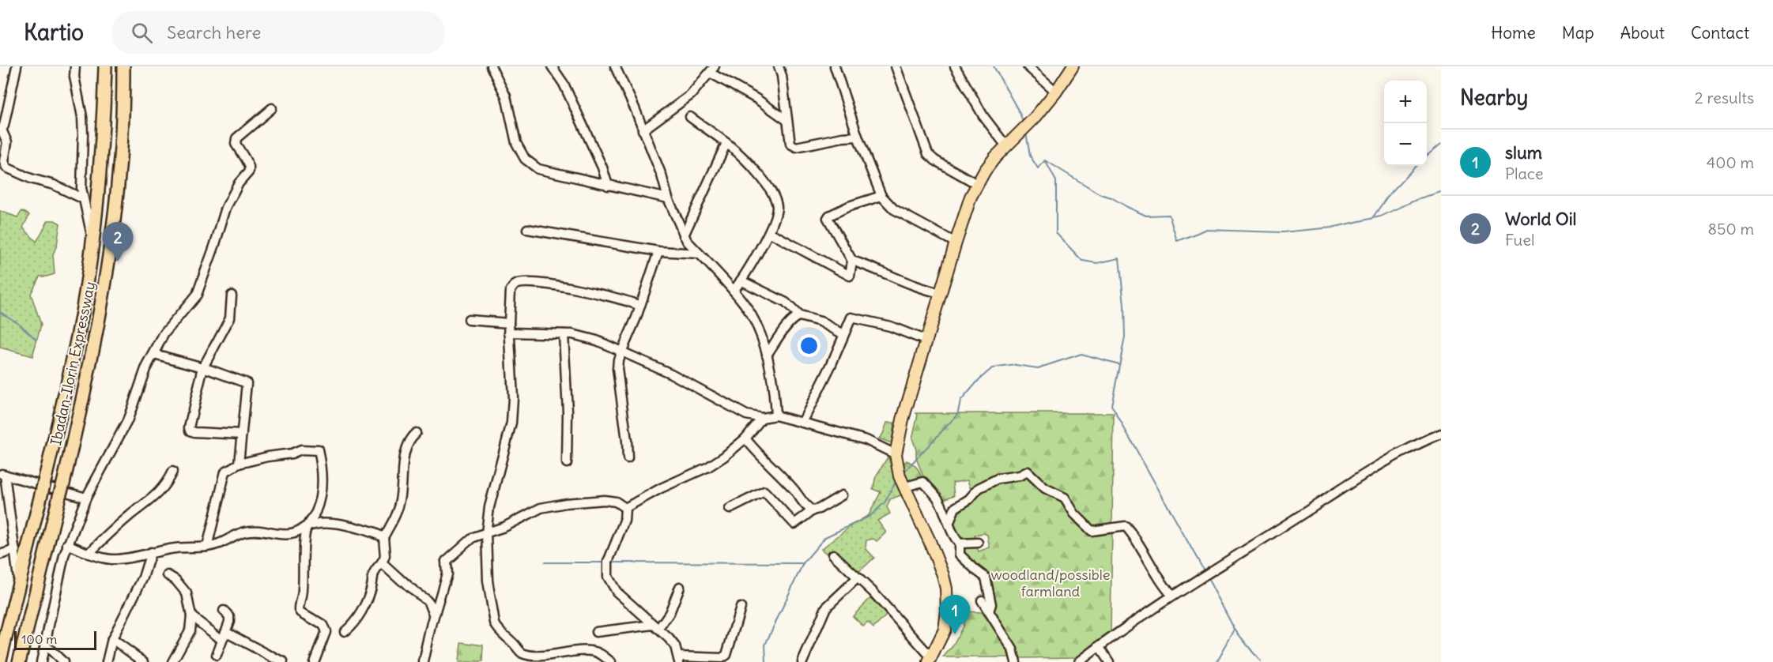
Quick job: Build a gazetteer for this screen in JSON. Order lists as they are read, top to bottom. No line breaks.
{"streets":{"highway":["Ibadan-Ilorin Expressway"]},"parks":["woodland/possible farmland"],"scale_bar":"100 m","page":{"header":"Kartio","search":"Search here","nav":["Home","Map","About","Contact"],"heading":["Nearby","2 results"],"map_buttons":["+","−"],"list":[{"mark":"1","name":"slum","note":"Place","value":"400 m"},{"mark":"2","name":"World Oil","note":"Fuel","value":"850 m"}],"pins":["2","1"],"scale":"100 m"}}
